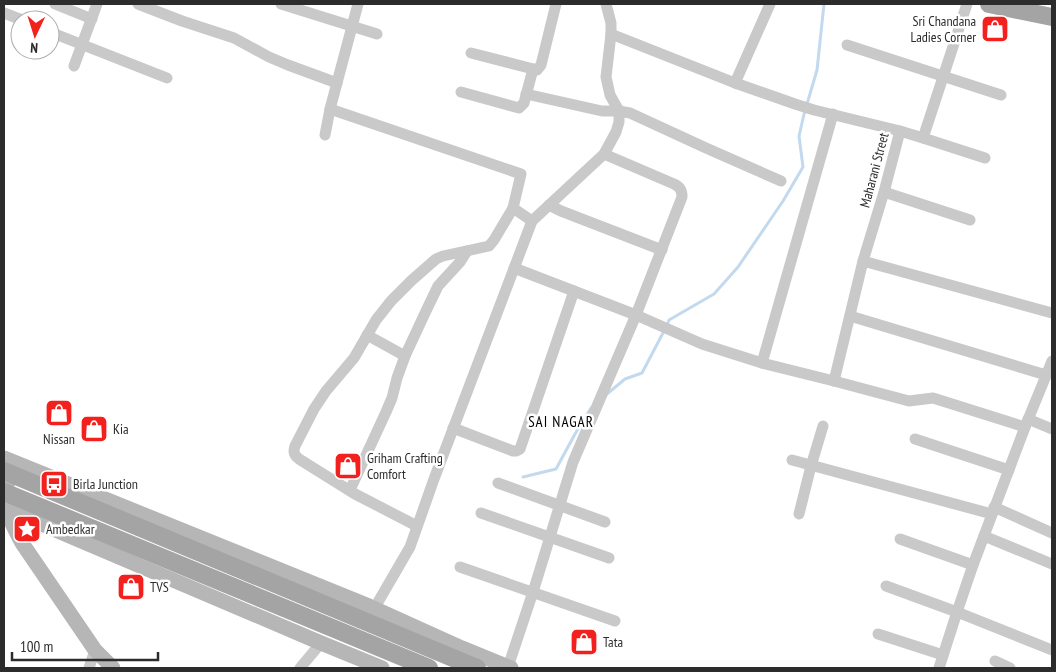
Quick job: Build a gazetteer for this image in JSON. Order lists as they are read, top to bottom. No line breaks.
{"streets":{"street":["Maharani Street"]},"districts":["SAI NAGAR"],"places":{"shop":["Sri Chandana Ladies Corner","Nissan","Kia","Griham Crafting Comfort","TVS","Tata"],"bus stop":["Birla Junction"],"place":["Ambedkar"]},"scale_bar":"100 m","north":"bottom"}
